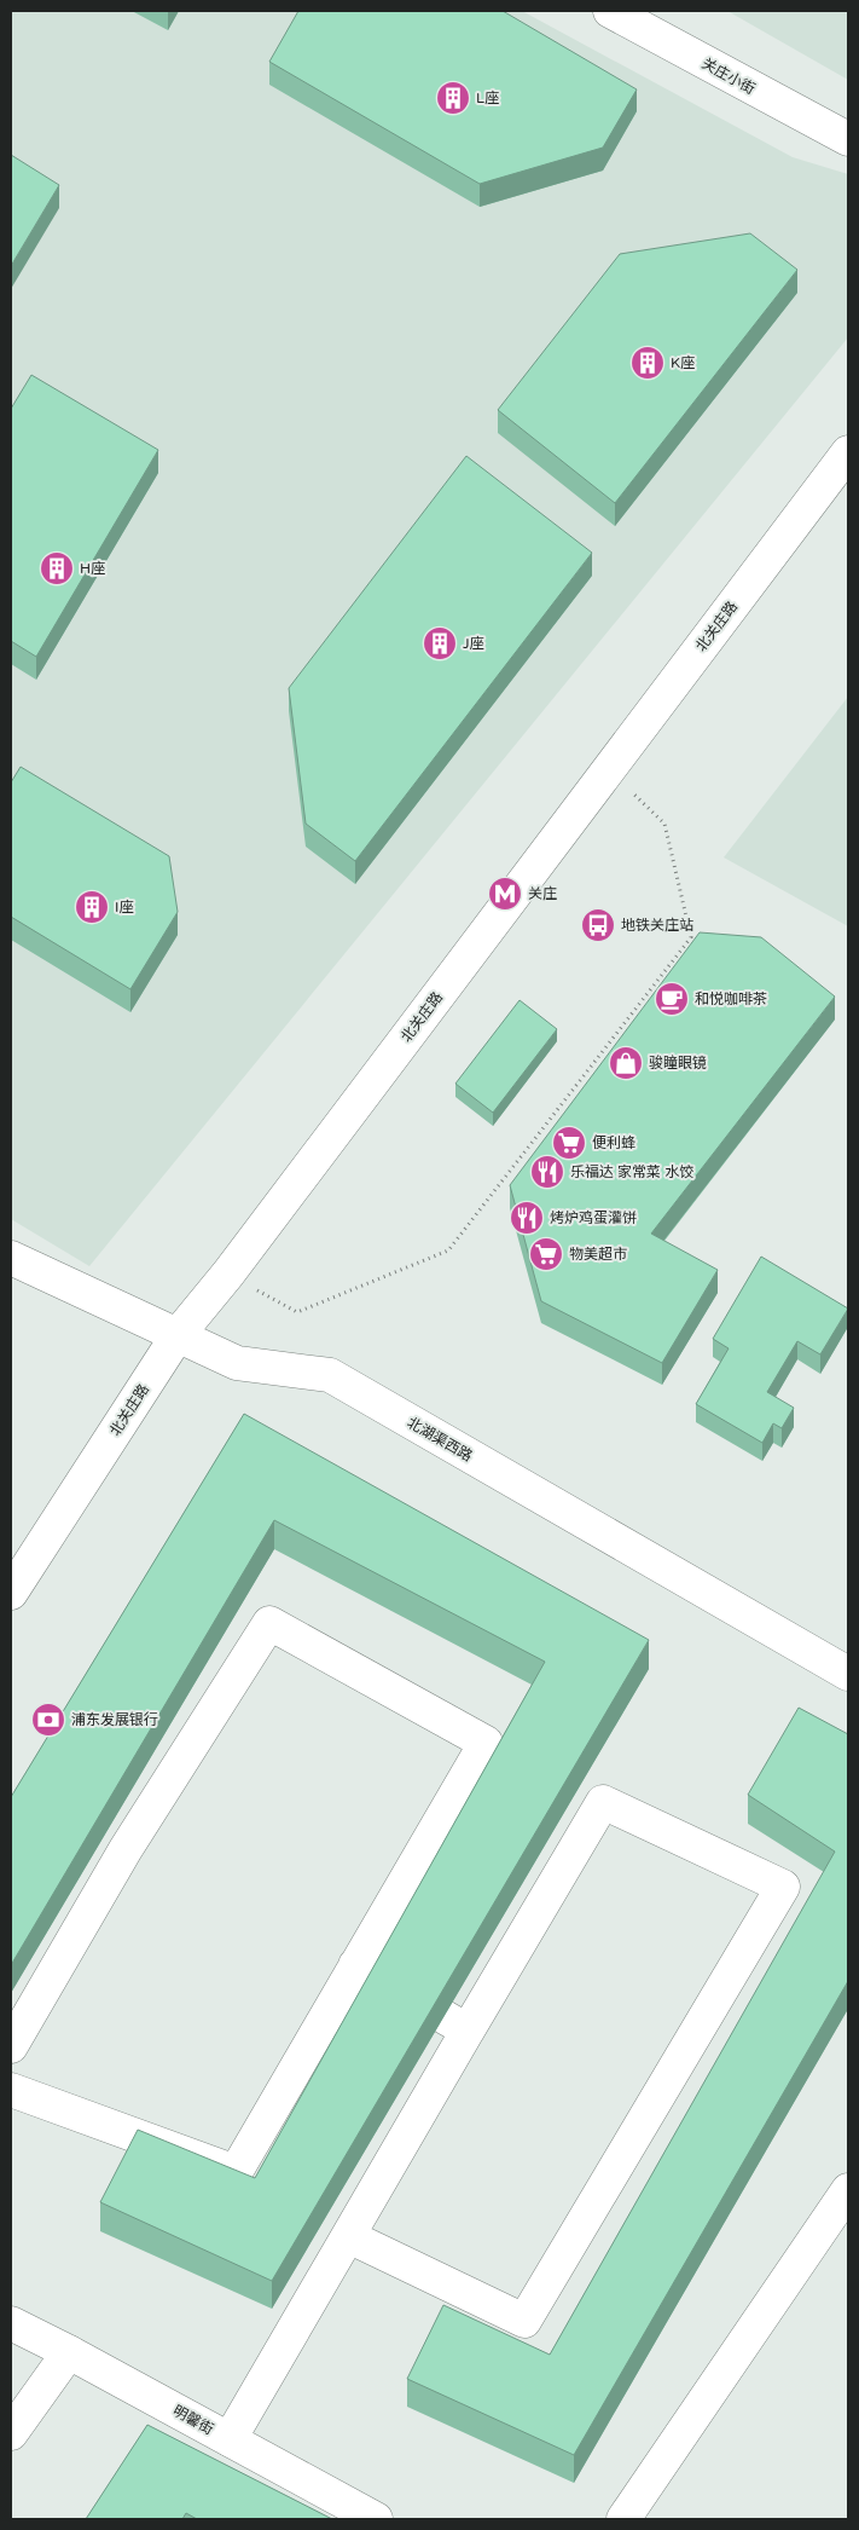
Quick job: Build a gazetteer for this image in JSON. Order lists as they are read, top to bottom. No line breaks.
{"streets":{"street":["关庄小街","北关庄路","北湖渠西路","明馨街"]},"crossings":[["北关庄路","北湖渠西路"]],"places":{"building":["L座","K座","H座","J座","I座"],"metro station":["关庄"],"bus stop":["地铁关庄站"],"cafe":["和悦咖啡茶"],"shop":["骏瞳眼镜"],"supermarket":["便利蜂","物美超市"],"restaurant":["乐福达 家常菜 水饺","烤炉鸡蛋灌饼"],"bank":["浦东发展银行"]}}
